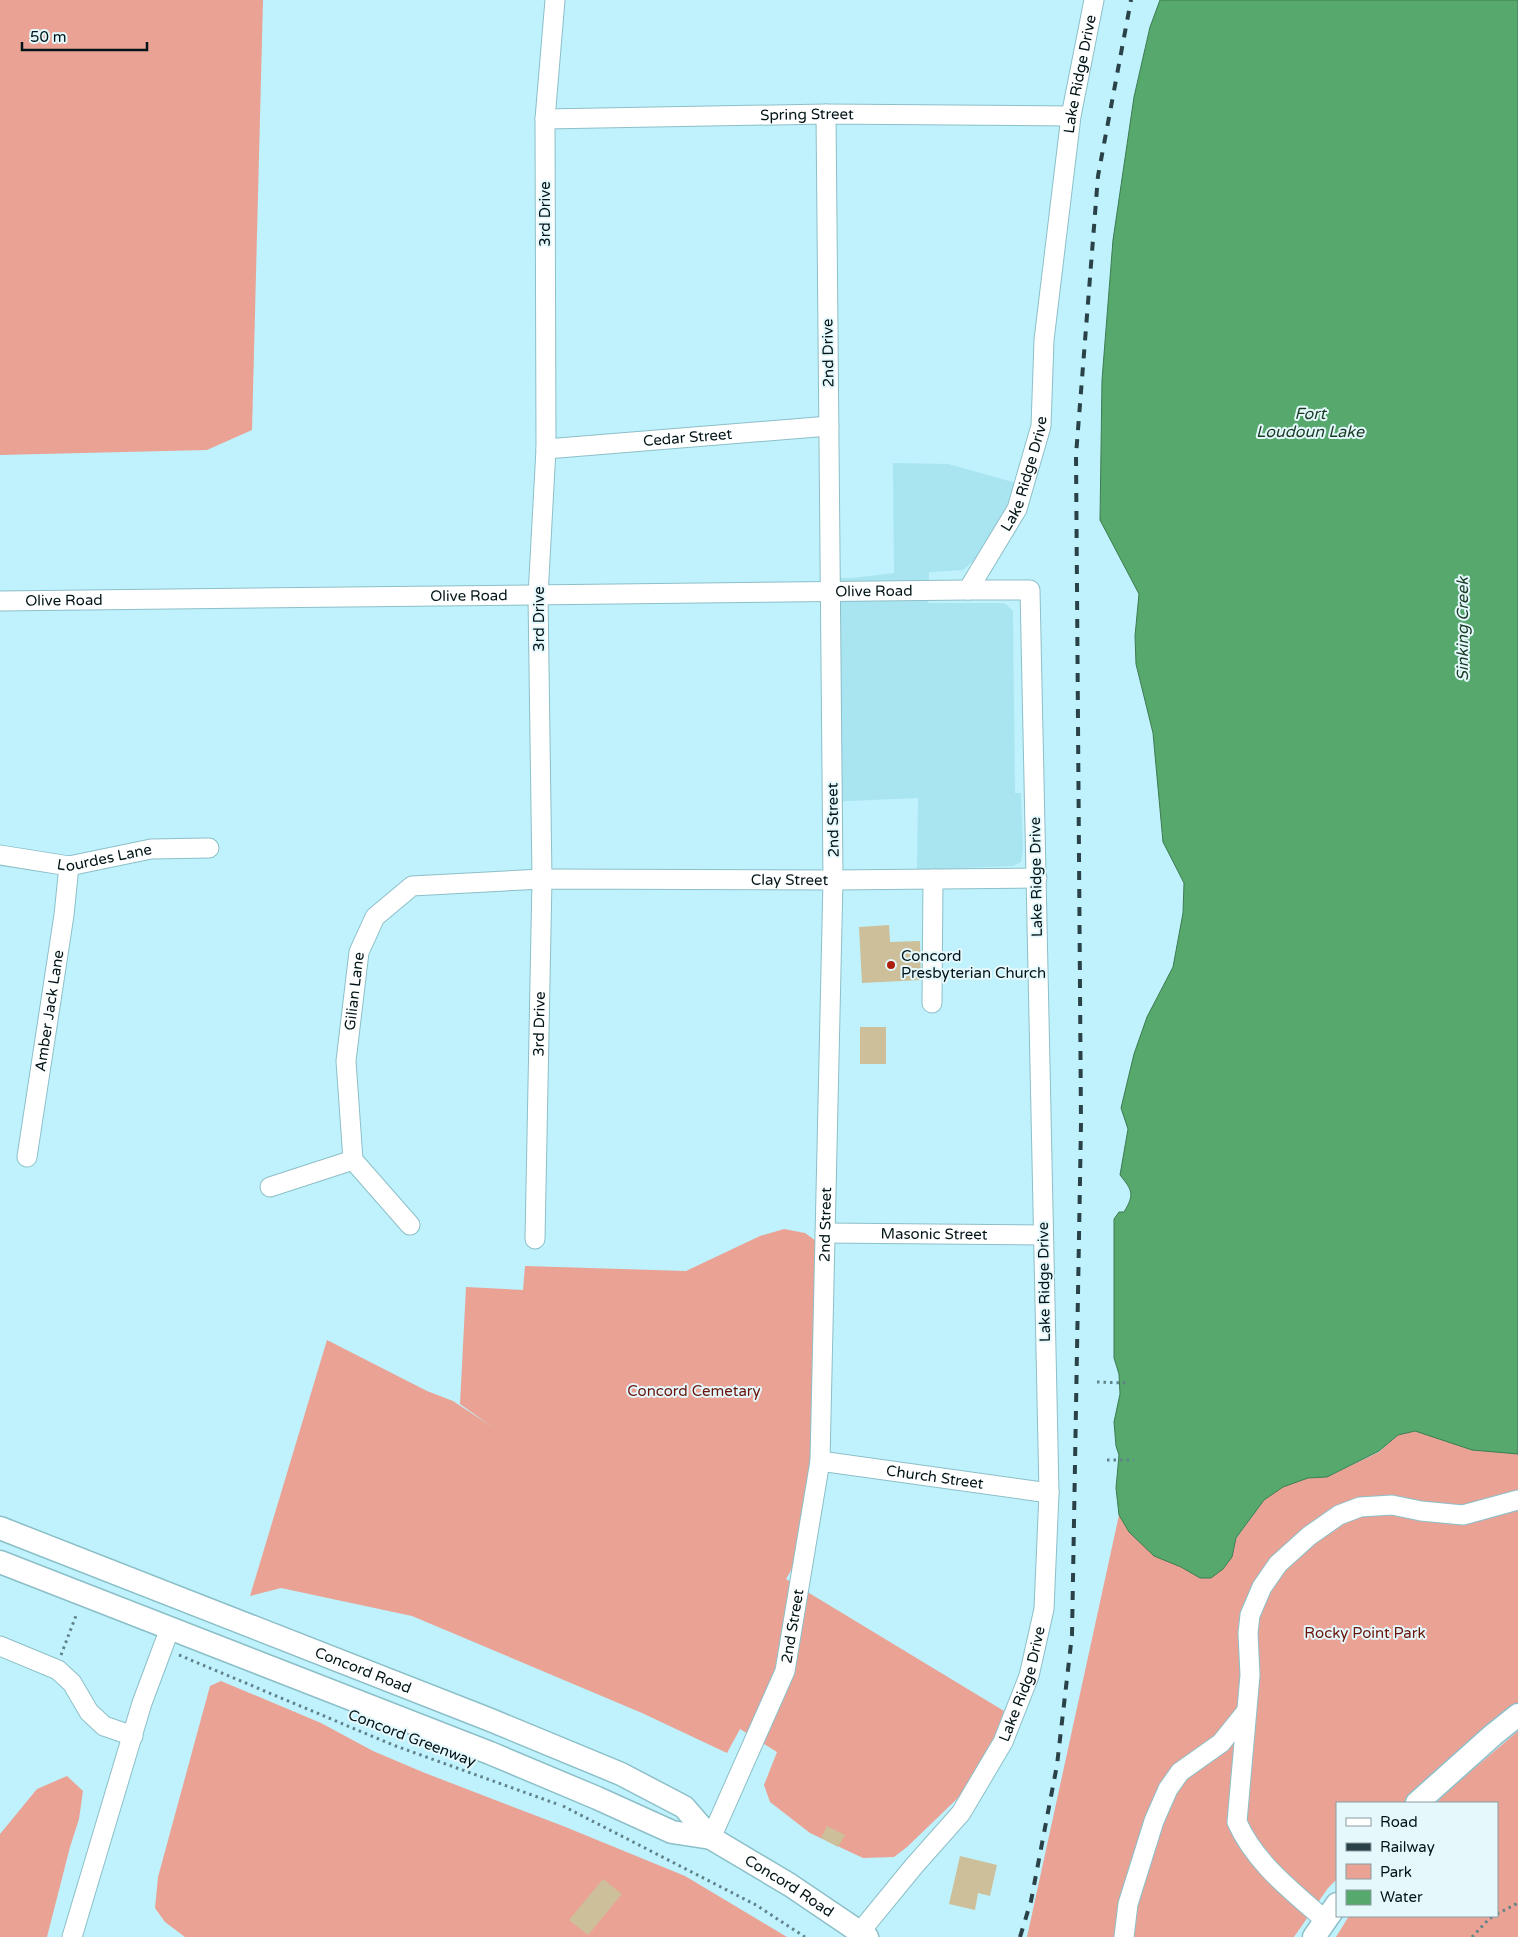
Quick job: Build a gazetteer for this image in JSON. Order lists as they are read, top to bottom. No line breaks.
{"streets":{"main road":["Concord Road"],"street":["Lake Ridge Drive","Spring Street","3rd Drive","2nd Drive","Cedar Street","Olive Road","2nd Street","Lourdes Lane","Clay Street","Gilian Lane","Amber Jack Lane","Masonic Street","Church Street"],"path":["Concord Greenway"]},"crossings":[["Lake Ridge Drive","Spring Street"],["Lake Ridge Drive","Olive Road"],["Lake Ridge Drive","Clay Street"],["Lake Ridge Drive","Masonic Street"],["Lake Ridge Drive","Church Street"],["Lake Ridge Drive","Concord Road"],["Spring Street","3rd Drive"],["Spring Street","2nd Drive"],["3rd Drive","Cedar Street"],["3rd Drive","Olive Road"],["3rd Drive","Clay Street"],["3rd Drive","Gilian Lane"],["2nd Drive","Cedar Street"],["2nd Drive","Olive Road"],["2nd Drive","2nd Street"],["Olive Road","2nd Street"],["2nd Street","Clay Street"],["2nd Street","Masonic Street"],["2nd Street","Church Street"],["2nd Street","Concord Road"],["Lourdes Lane","Amber Jack Lane"],["Clay Street","Gilian Lane"],["Concord Road","Concord Greenway"]],"water":["Fort Loudoun Lake","Sinking Creek"],"parks":["Concord Cemetary","Rocky Point Park"],"places":["Concord Presbyterian Church"],"legend":["Road","Railway","Park","Water"],"scale_bar":"50 m"}
